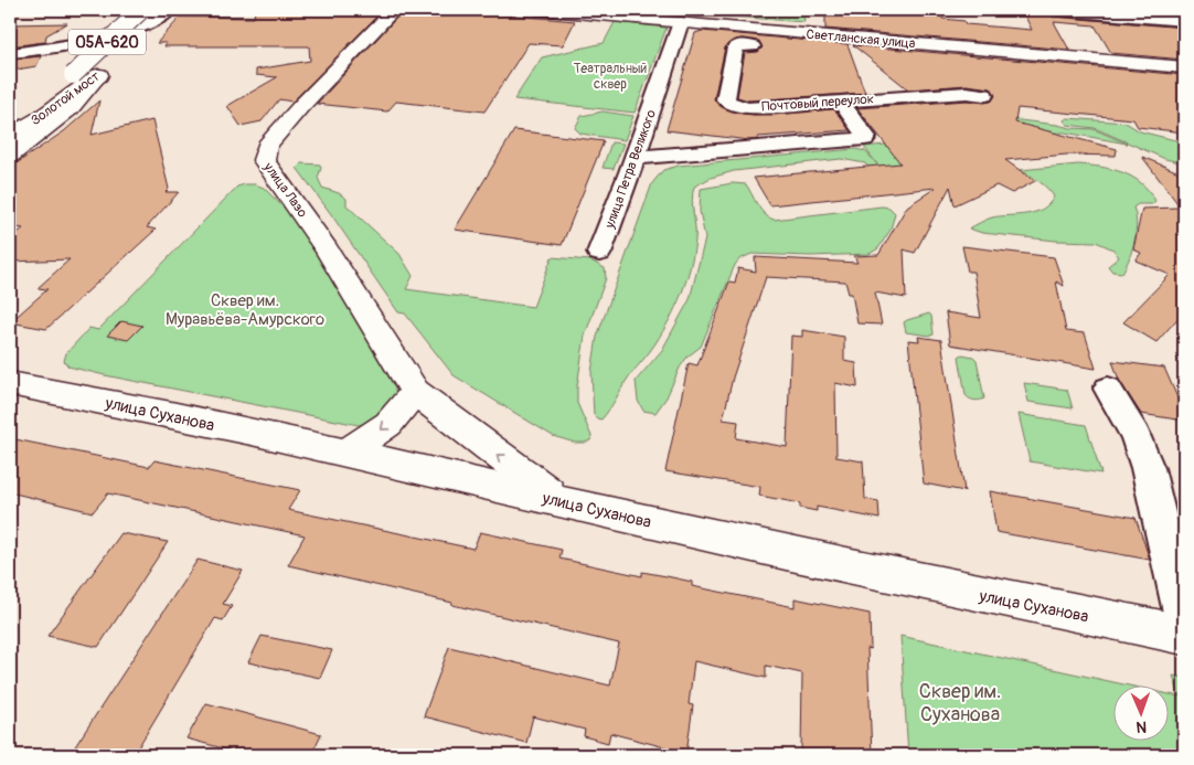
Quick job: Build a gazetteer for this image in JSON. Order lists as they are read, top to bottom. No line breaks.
{"streets":{"main road":["Светланская улица","05А-620","Золотой мост","улица Лазо","улица Суханова"],"street":["Почтовый переулок","улица Петра Великого"]},"crossings":[["Светланская улица","улица Петра Великого"],["улица Лазо","улица Суханова"]],"parks":["Театральный сквер","Сквер им. Муравьёва-Амурского","Сквер им. Суханова"],"north":"bottom"}
